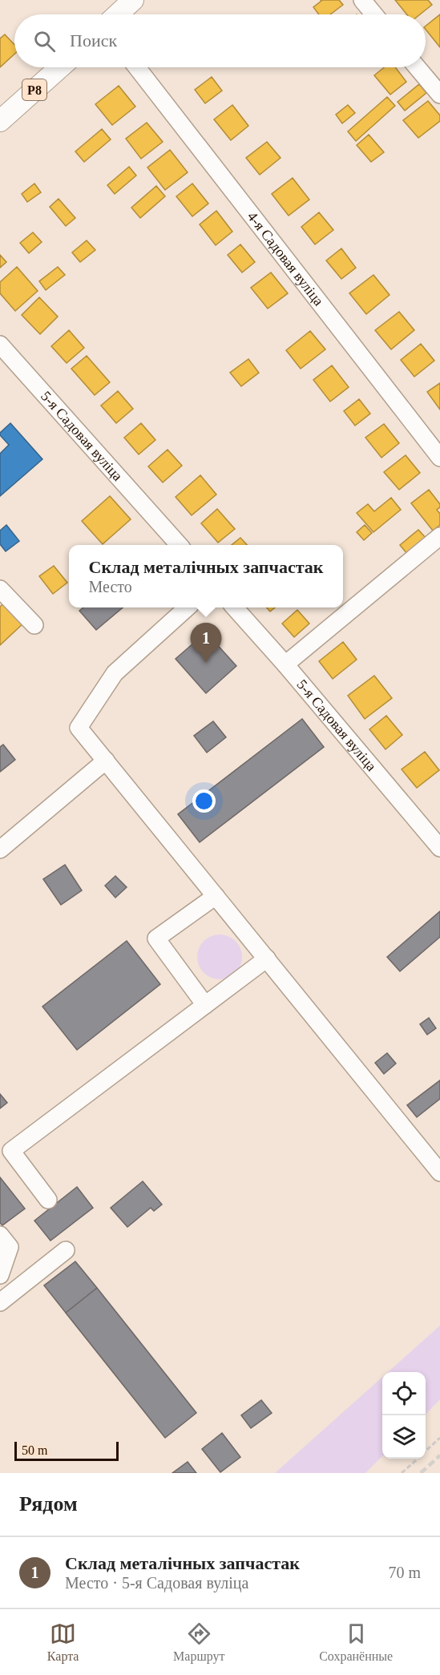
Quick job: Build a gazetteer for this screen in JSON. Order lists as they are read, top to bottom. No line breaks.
{"streets":{"main road":["Р8"],"street":["4-я Садовая вуліца","5-я Садовая вуліца"]},"scale_bar":"50 m","page":{"search":"Поиск","popup":["Склад металічных запчастак","Место"],"pins":"1","scale":"50 m","heading":"Рядом","list":[{"mark":"1","name":"Склад металічных запчастак","note":"Место · 5-я Садовая вуліца","value":"70 m"}],"nav":["Карта","Маршрут","Сохранённые"]}}
